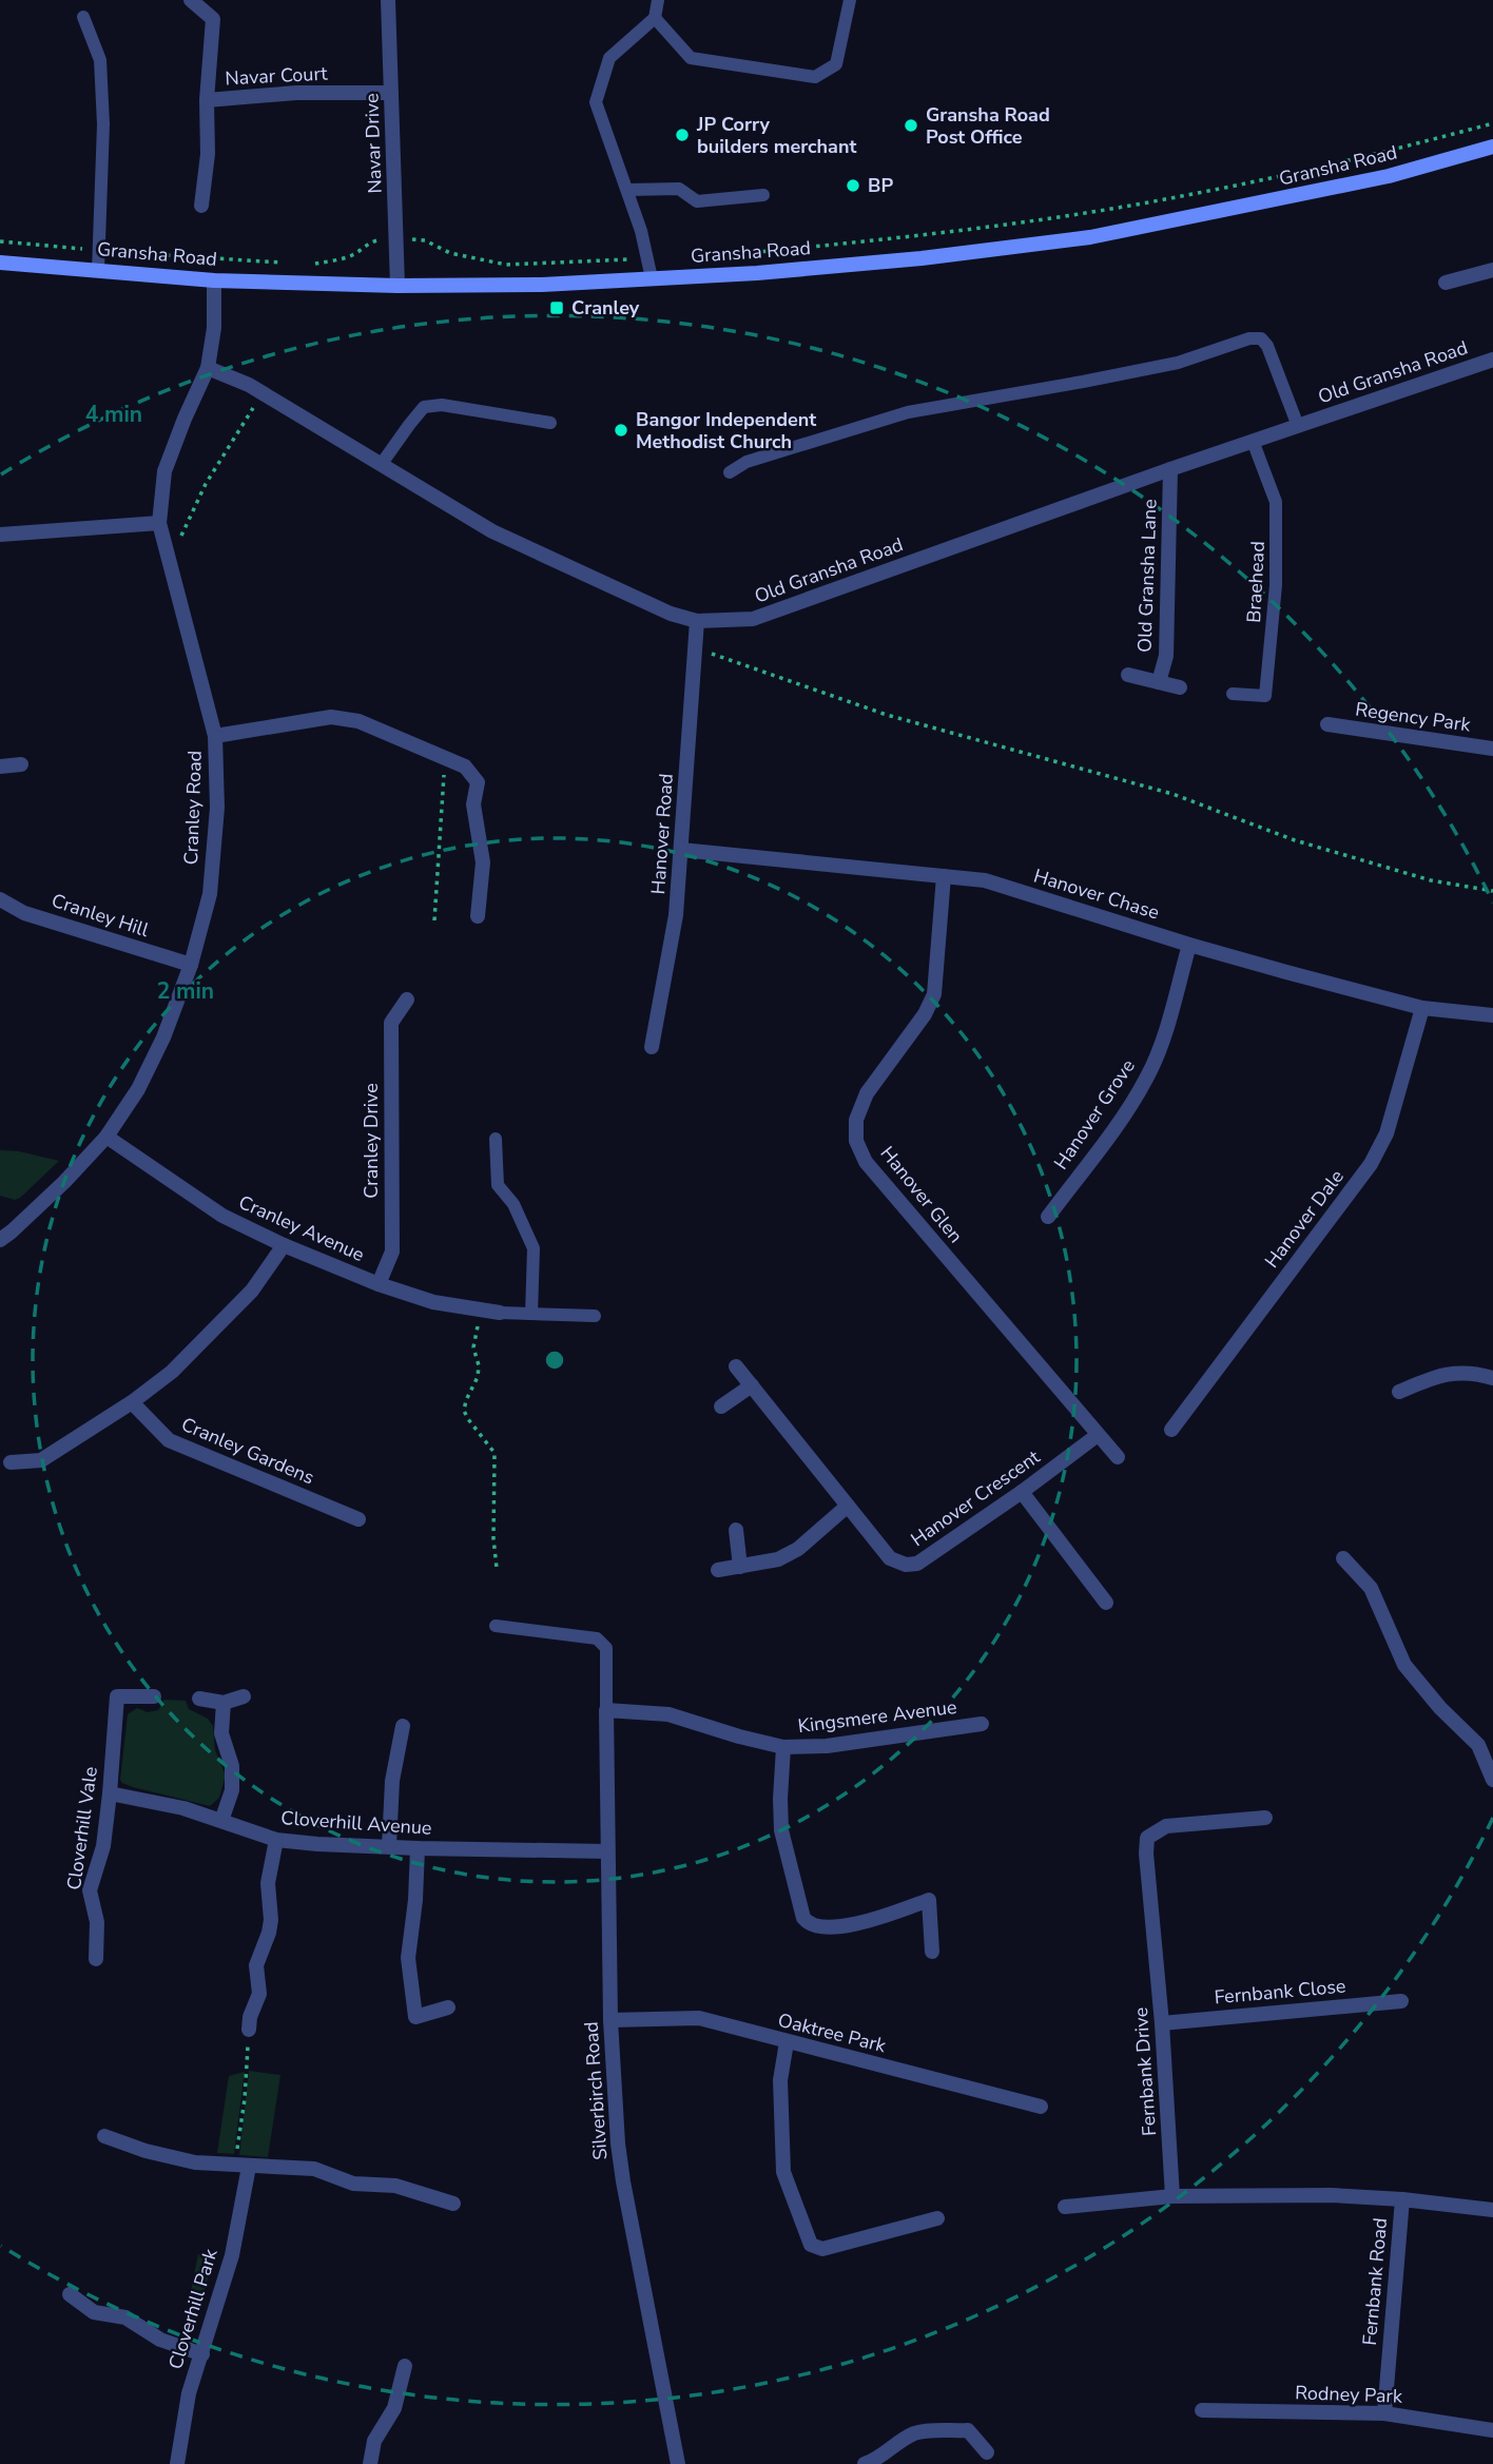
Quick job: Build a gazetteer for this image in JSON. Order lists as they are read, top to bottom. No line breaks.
{"streets":{"street":["Navar Court","Navar Drive","Gransha Road","Old Gransha Road","Old Gransha Lane","Regency Park","Cranley Road","Hanover Road","Hanover Chase","Cranley Hill","Hanover Grove","Cranley Drive","Hanover Glen","Hanover Dale","Cranley Avenue","Cranley Gardens","Hanover Crescent","Kingsmere Avenue","Cloverhill Avenue","Cloverhill Vale","Fernbank Close","Oaktree Park","Fernbank Drive","Silverbirch Road","Fernbank Road","Cloverhill Park","Rodney Park"],"lane":["Braehead"]},"crossings":[["Navar Court","Navar Drive"],["Navar Drive","Gransha Road"],["Gransha Road","Cranley Road"],["Old Gransha Road","Old Gransha Lane"],["Old Gransha Road","Braehead"],["Old Gransha Road","Cranley Road"],["Old Gransha Road","Hanover Road"],["Cranley Road","Cranley Hill"],["Cranley Road","Cranley Avenue"],["Hanover Road","Hanover Chase"],["Hanover Chase","Hanover Grove"],["Hanover Chase","Hanover Glen"],["Hanover Chase","Hanover Dale"],["Cranley Drive","Cranley Avenue"],["Hanover Glen","Hanover Crescent"],["Kingsmere Avenue","Silverbirch Road"],["Cloverhill Avenue","Cloverhill Vale"],["Cloverhill Avenue","Silverbirch Road"],["Fernbank Close","Fernbank Drive"],["Oaktree Park","Silverbirch Road"],["Fernbank Road","Rodney Park"]],"places":{"other":["Gransha Road Post Office","JP Corry builders merchant","BP","Bangor Independent Methodist Church"],"transit":["Cranley"]},"rings":["4 min","2 min"]}
